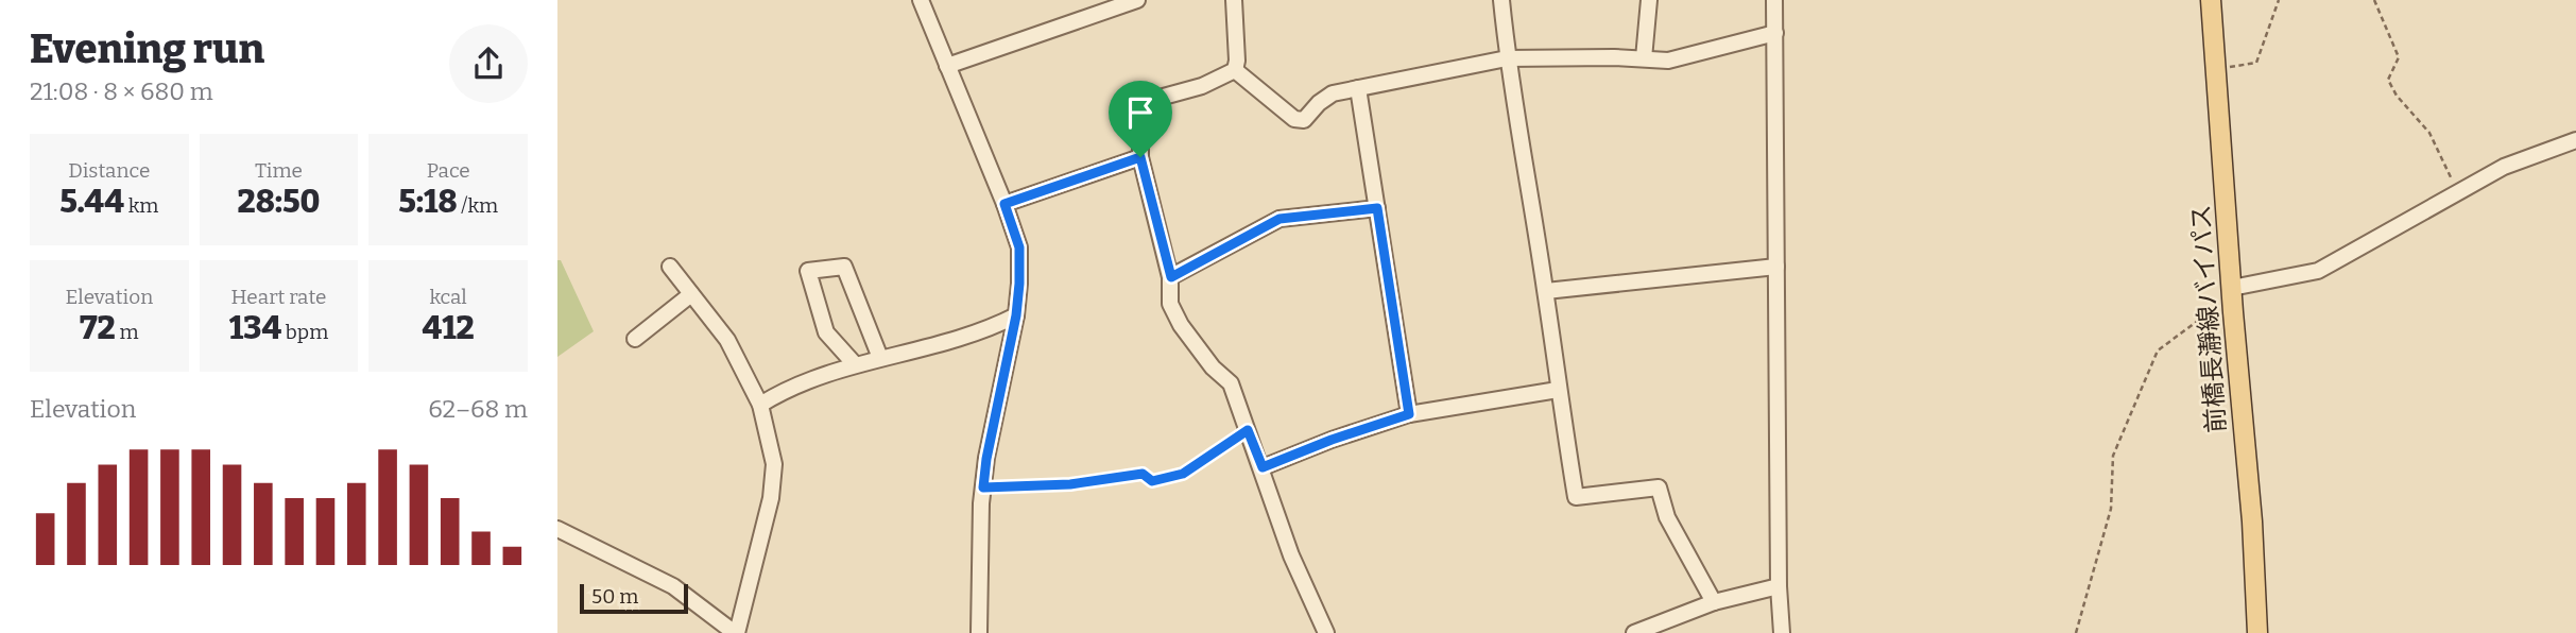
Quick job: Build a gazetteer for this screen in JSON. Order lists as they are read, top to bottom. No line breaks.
{"streets":{"main road":["前橋長瀞線バイパス"]},"scale_bar":"50 m","page":{"heading":["Evening run","21:08 · 8 × 680 m"],"stats":[["Distance","5.44 km"],["Time","28:50"],["Pace","5:18 /km"],["Elevation","72 m"],["Heart rate","134 bpm"],["kcal","412"]],"chart":["Elevation","62–68 m"],"scale":"50 m"}}
